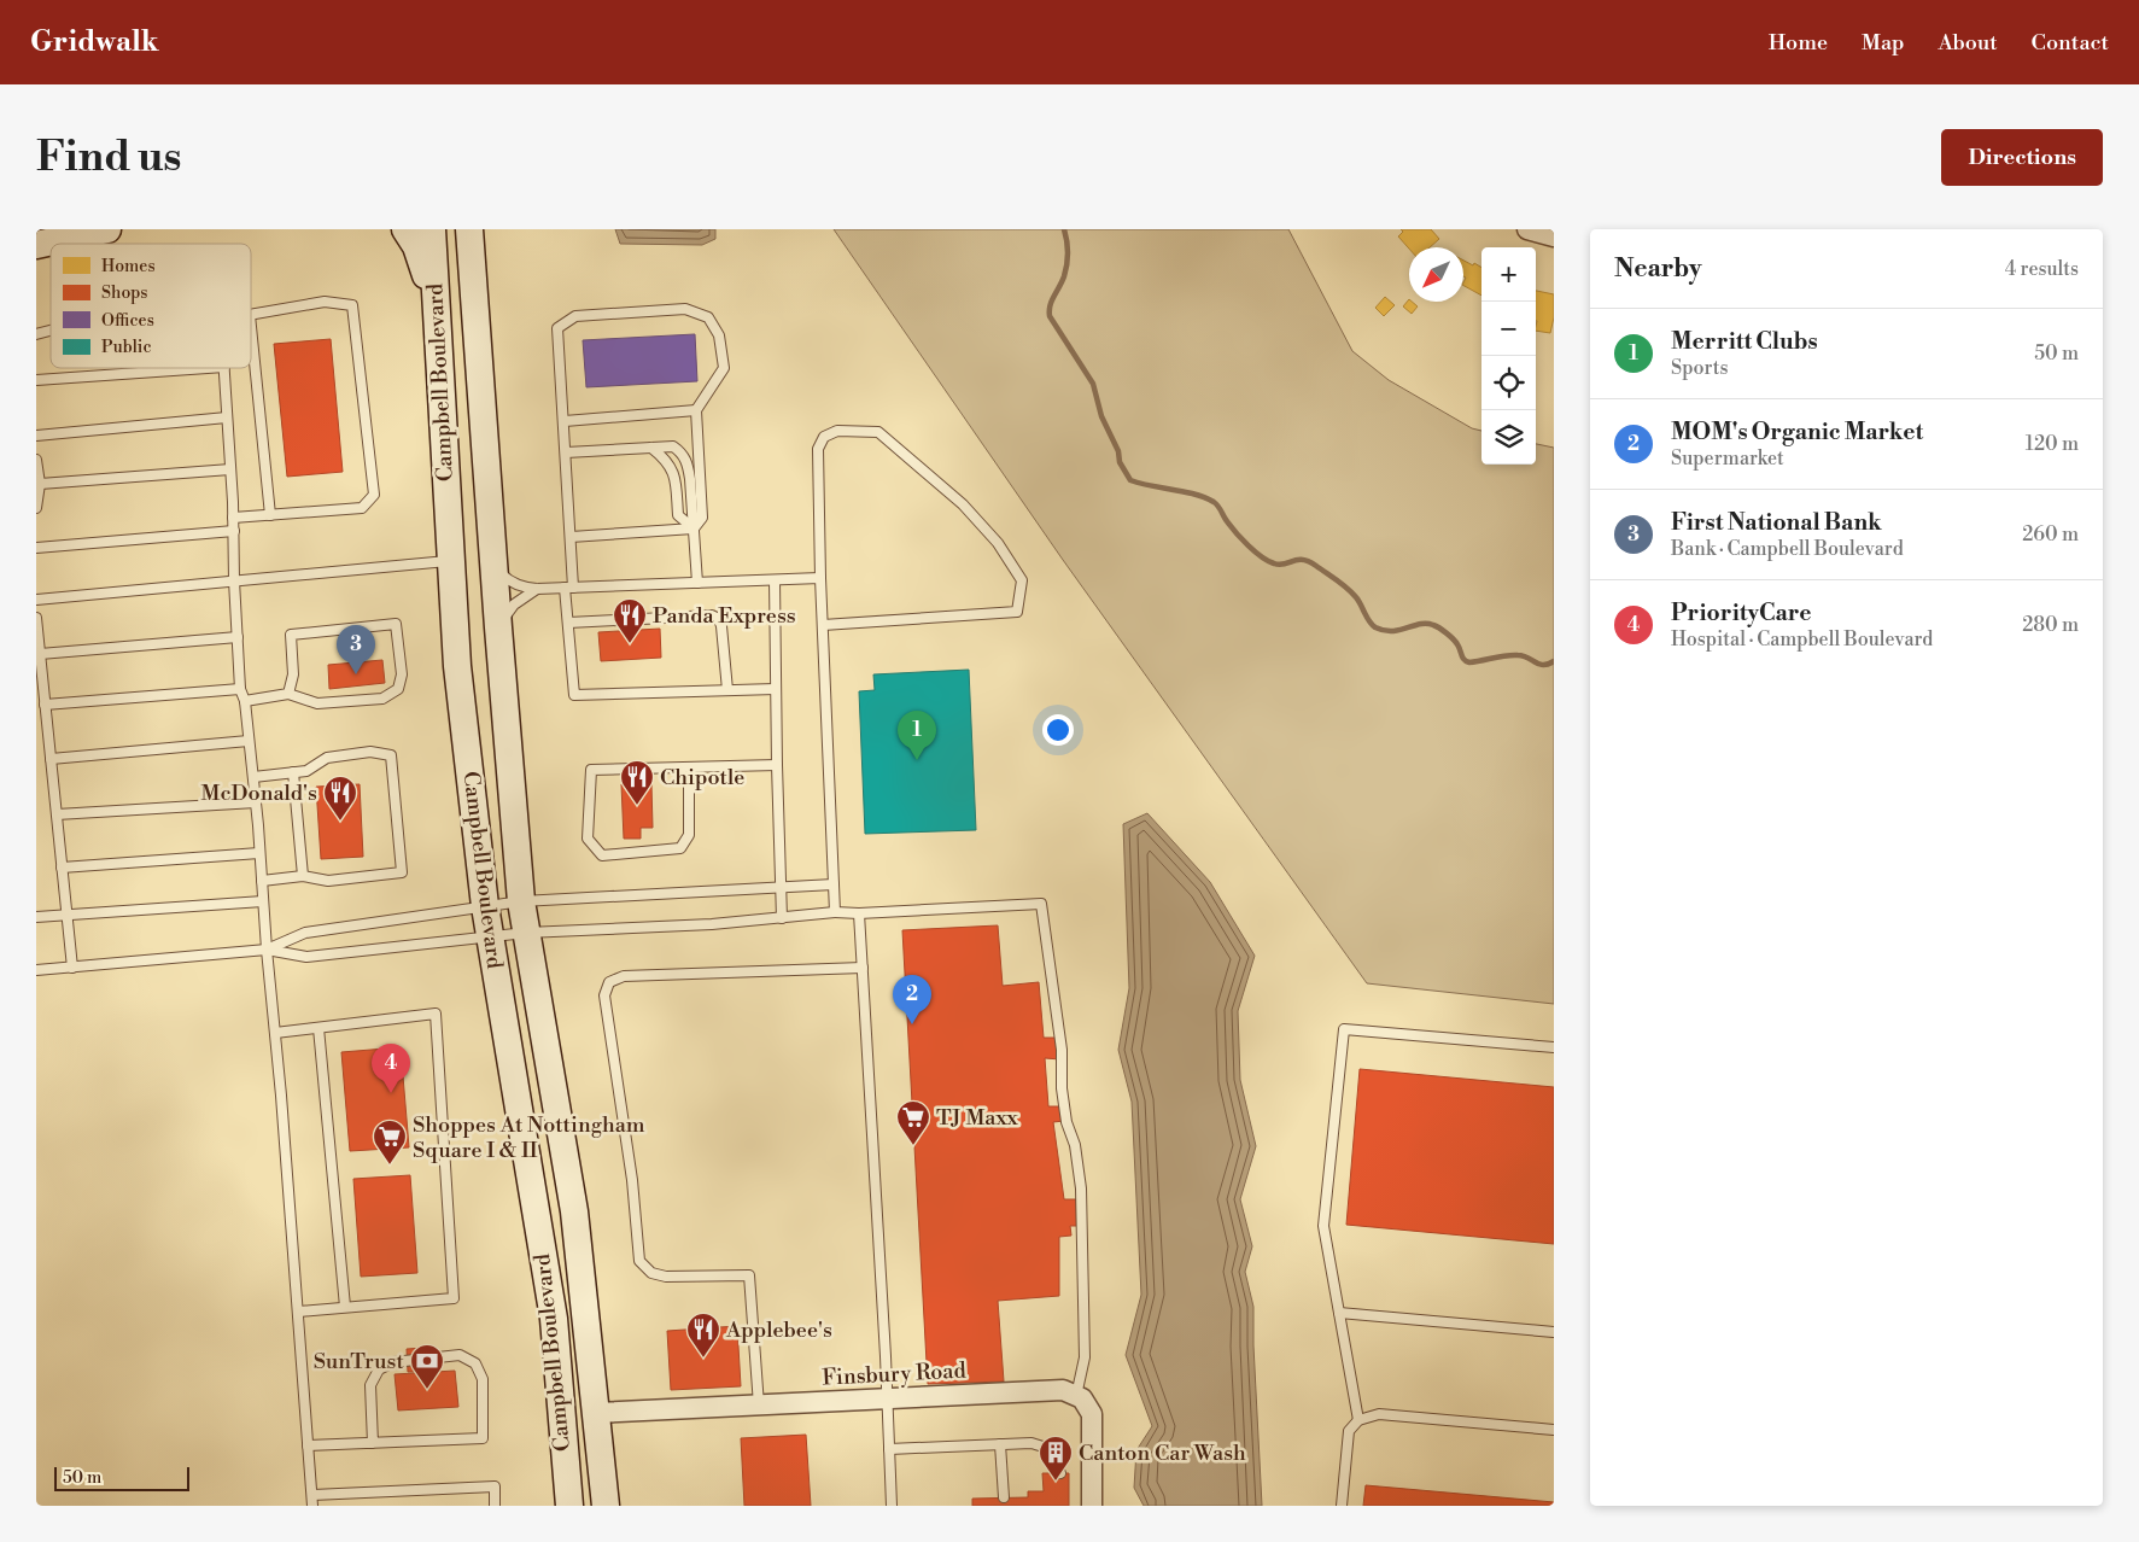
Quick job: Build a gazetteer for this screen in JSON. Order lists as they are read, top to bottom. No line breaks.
{"streets":{"main road":["Campbell Boulevard"],"street":["Finsbury Road"]},"crossings":[["Campbell Boulevard","Finsbury Road"]],"places":{"restaurant":["Panda Express","Chipotle","McDonald's","Applebee's"],"supermarket":["TJ Maxx","Shoppes At Nottingham Square I & II"],"bank":["SunTrust"],"building":["Canton Car Wash"]},"legend":["Homes","Shops","Offices","Public"],"scale_bar":"50 m","north":"bottom left","page":{"header":"Gridwalk","nav":["Home","Map","About","Contact"],"buttons":"Directions","title":"Find us","heading":["Nearby","4 results"],"map_buttons":["+","−"],"list":[{"mark":"1","name":"Merritt Clubs","note":"Sports","value":"50 m"},{"mark":"2","name":"MOM's Organic Market","note":"Supermarket","value":"120 m"},{"mark":"3","name":"First National Bank","note":"Bank · Campbell Boulevard","value":"260 m"},{"mark":"4","name":"PriorityCare","note":"Hospital · Campbell Boulevard","value":"280 m"}],"pins":["3","1","2","4"],"scale":"50 m"}}
